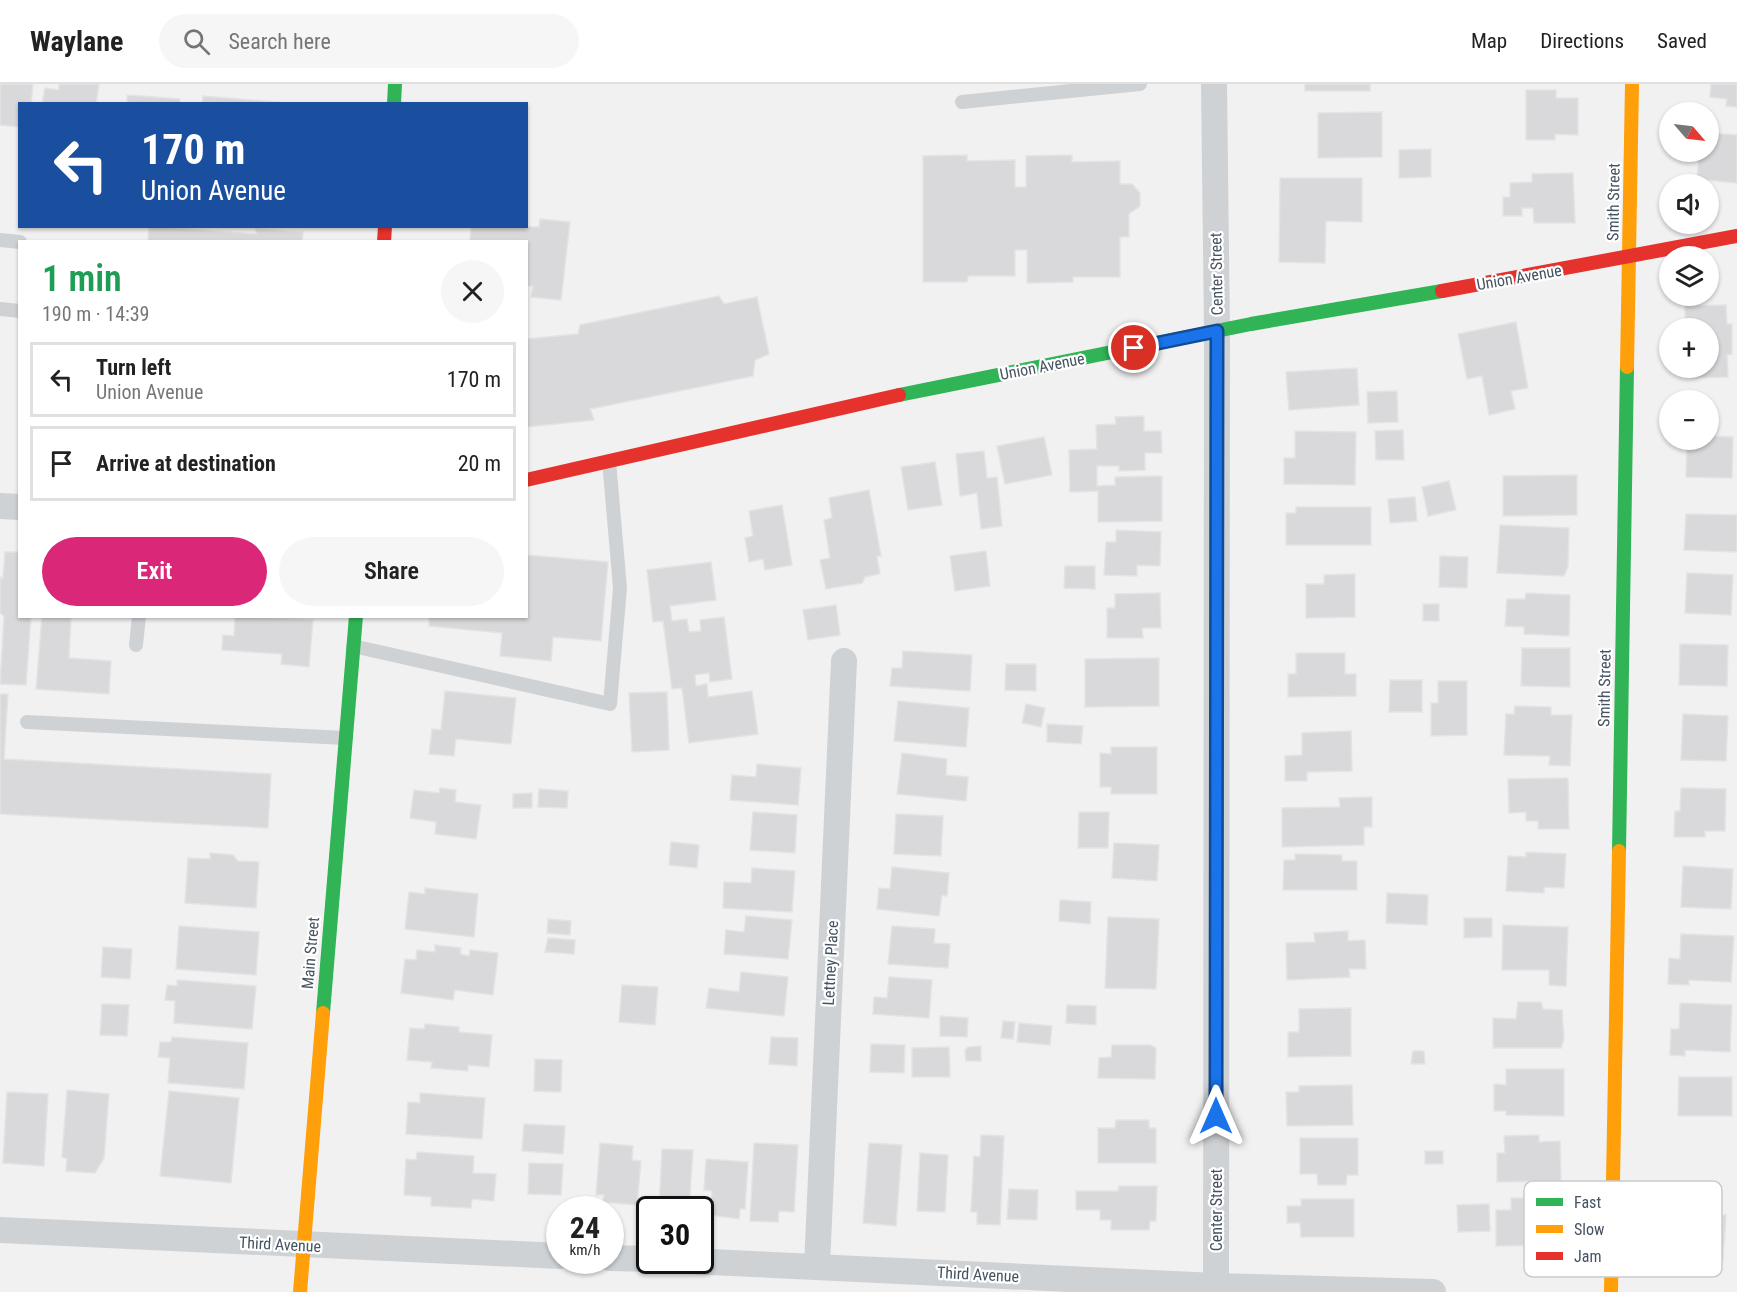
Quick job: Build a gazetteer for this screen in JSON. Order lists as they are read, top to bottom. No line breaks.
{"streets":{"street":["Smith Street","Center Street","Union Avenue","Main Street","Lettney Place","Third Avenue"]},"crossings":[["Smith Street","Union Avenue"],["Center Street","Union Avenue"],["Center Street","Third Avenue"],["Main Street","Third Avenue"],["Lettney Place","Third Avenue"]],"legend":["Fast","Slow","Jam"],"north":"bottom right","page":{"header":"Waylane","search":"Search here","nav":["Map","Directions","Saved"],"map_buttons":["+","−"],"turn":["170 m","Union Avenue"],"heading":["1 min","190 m · 14:39"],"list":[{"name":"Turn left","note":"Union Avenue","value":"170 m"},{"name":"Arrive at destination","value":"20 m"}],"buttons":["Exit","Share"],"speed":"24 km/h","limit":"30"}}
